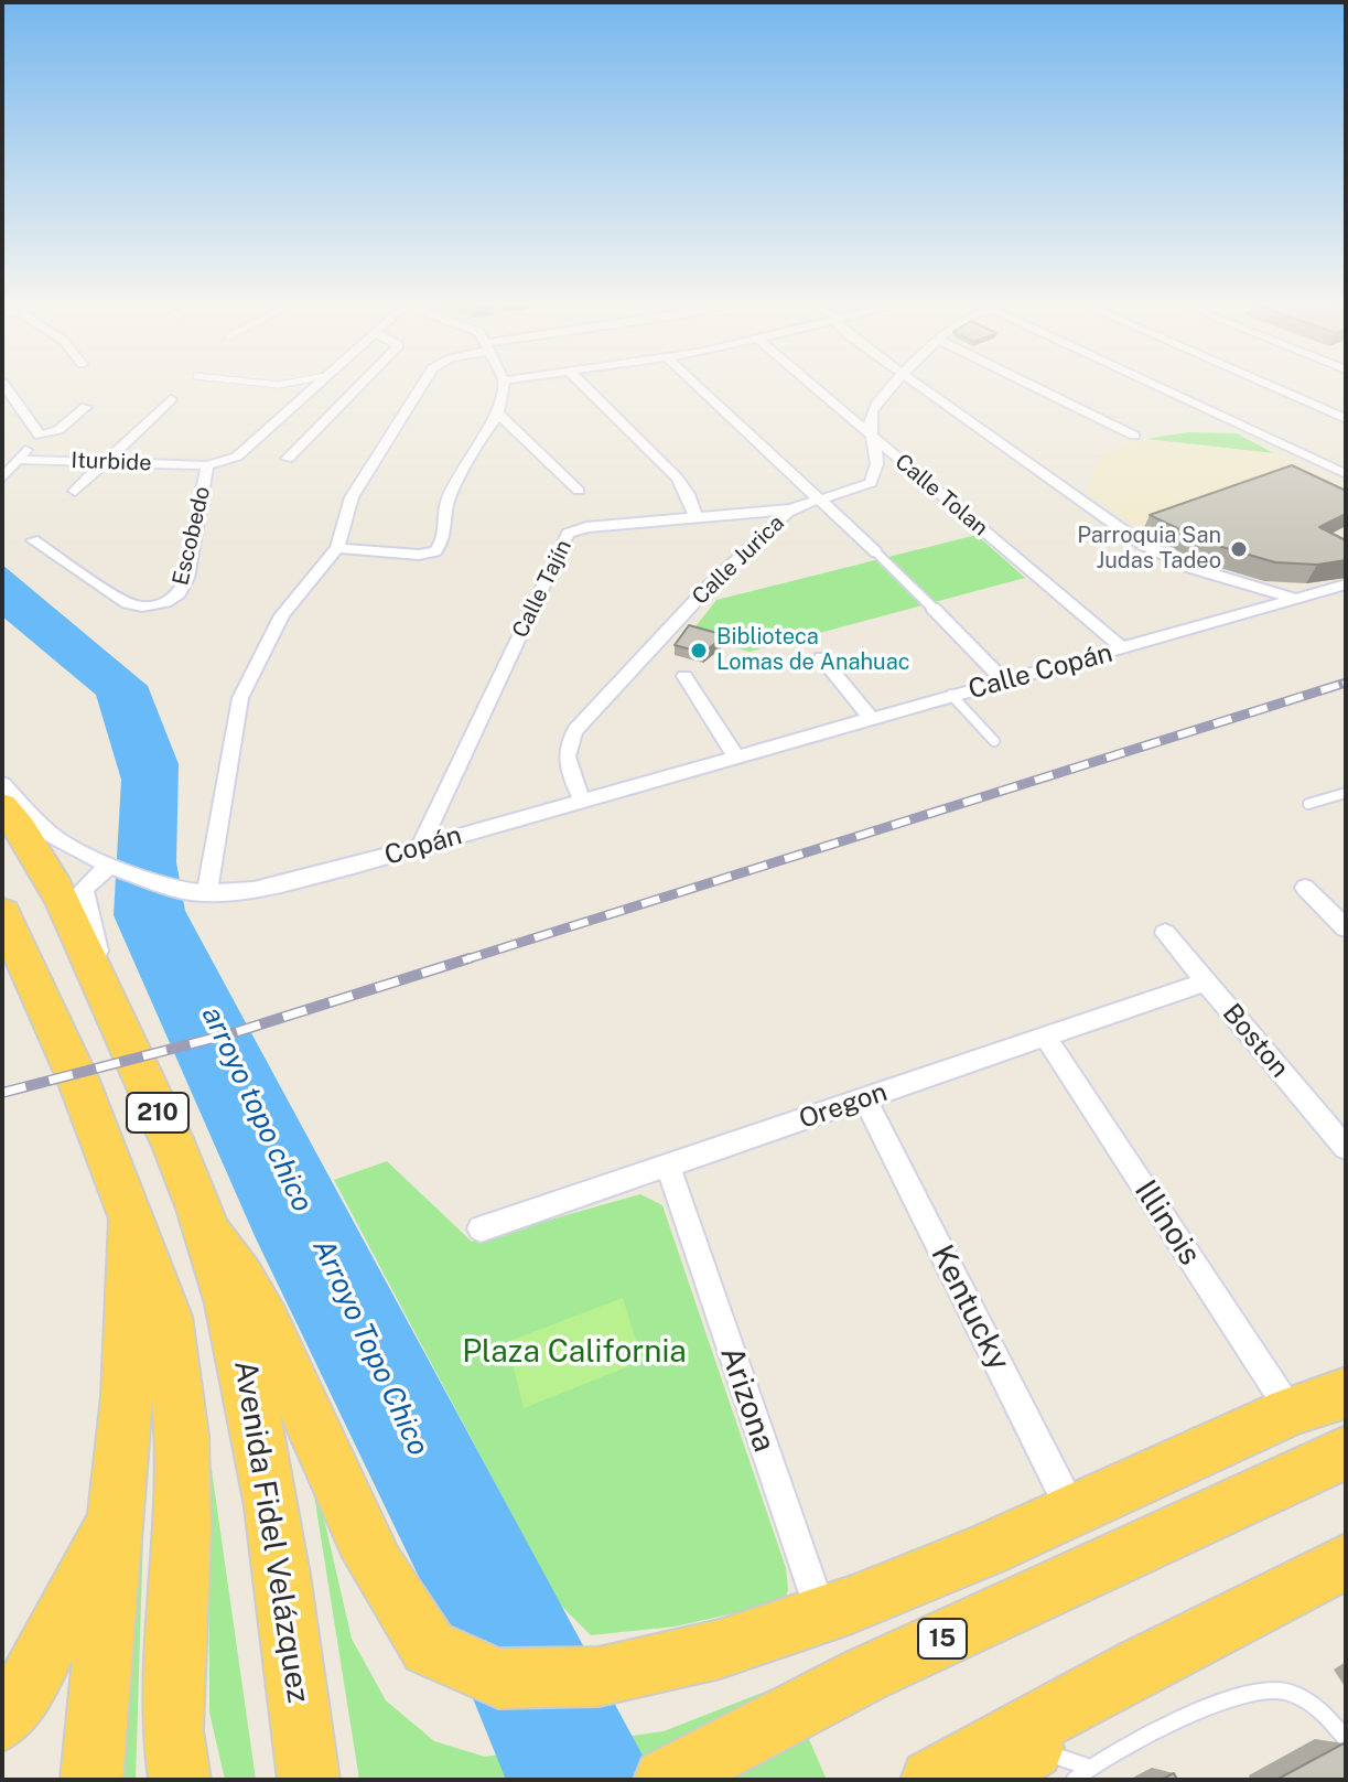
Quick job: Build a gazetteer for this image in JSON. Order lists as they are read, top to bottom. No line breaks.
{"streets":{"highway":["210","Avenida Fidel Velázquez","15"],"street":["Iturbide","Calle Tolan","Escobedo","Calle Jurica","Calle Tajín","Calle Copán","Copán","Boston","Oregon","Illinois","Kentucky","Arizona"]},"crossings":[["Iturbide","Escobedo"],["Calle Tolan","Calle Jurica"],["Calle Tolan","Calle Copán"],["Calle Jurica","Calle Tajín"],["Calle Jurica","Copán"],["Calle Tajín","Copán"],["Calle Copán","Copán"],["Boston","Oregon"],["Oregon","Illinois"],["Oregon","Kentucky"],["Oregon","Arizona"]],"water":["arroyo topo chico","Arroyo Topo Chico"],"parks":["Plaza California"],"places":["Parroquia San Judas Tadeo","Biblioteca Lomas de Anahuac"]}
